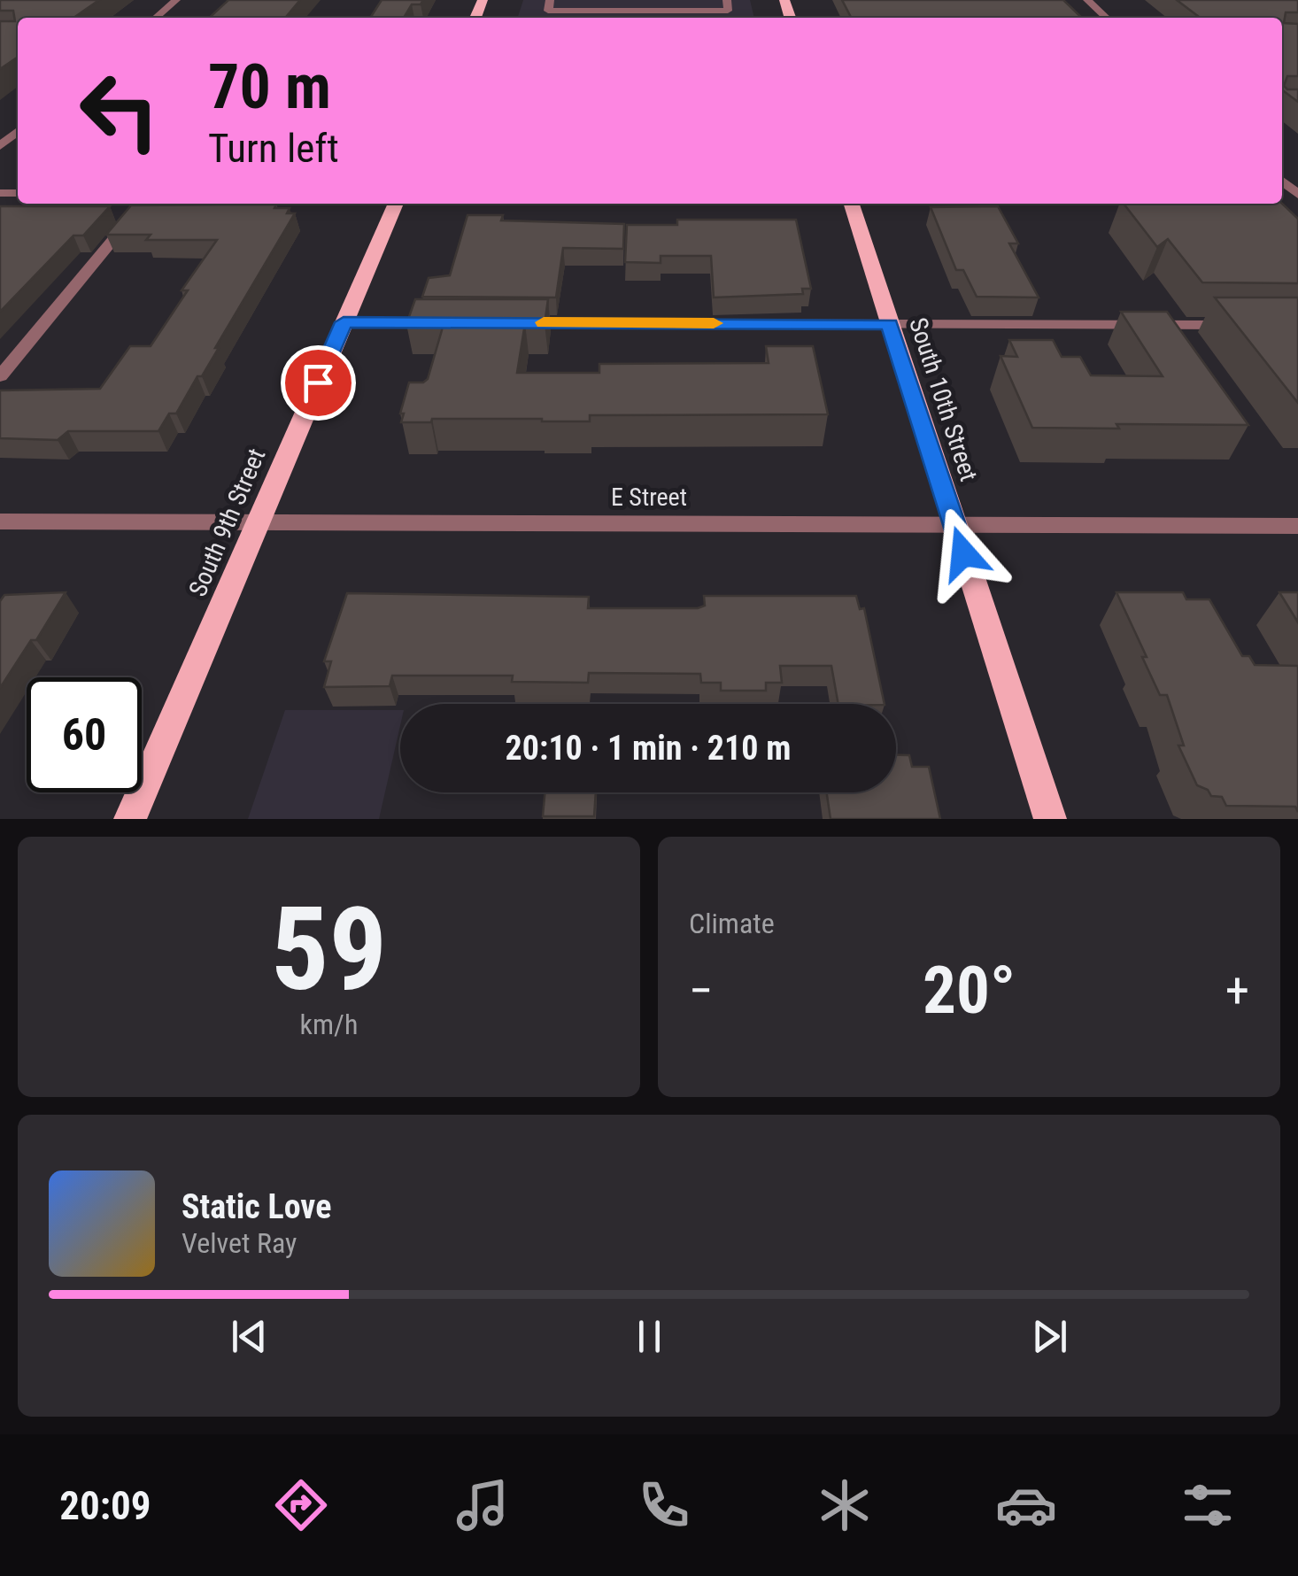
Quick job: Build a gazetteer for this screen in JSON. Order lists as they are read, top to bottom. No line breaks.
{"streets":{"main road":["South 10th Street","South 9th Street"],"street":["E Street"]},"crossings":[["South 10th Street","E Street"],["E Street","South 9th Street"]],"page":{"turn":["70 m","Turn left"],"limit":"60","trip":"20:10 · 1 min · 210 m","tile":[["59","km/h"],"Climate"],"heat":["−","20°","+"],"song":["Static Love","Velvet Ray"],"tabs":"20:09"}}
